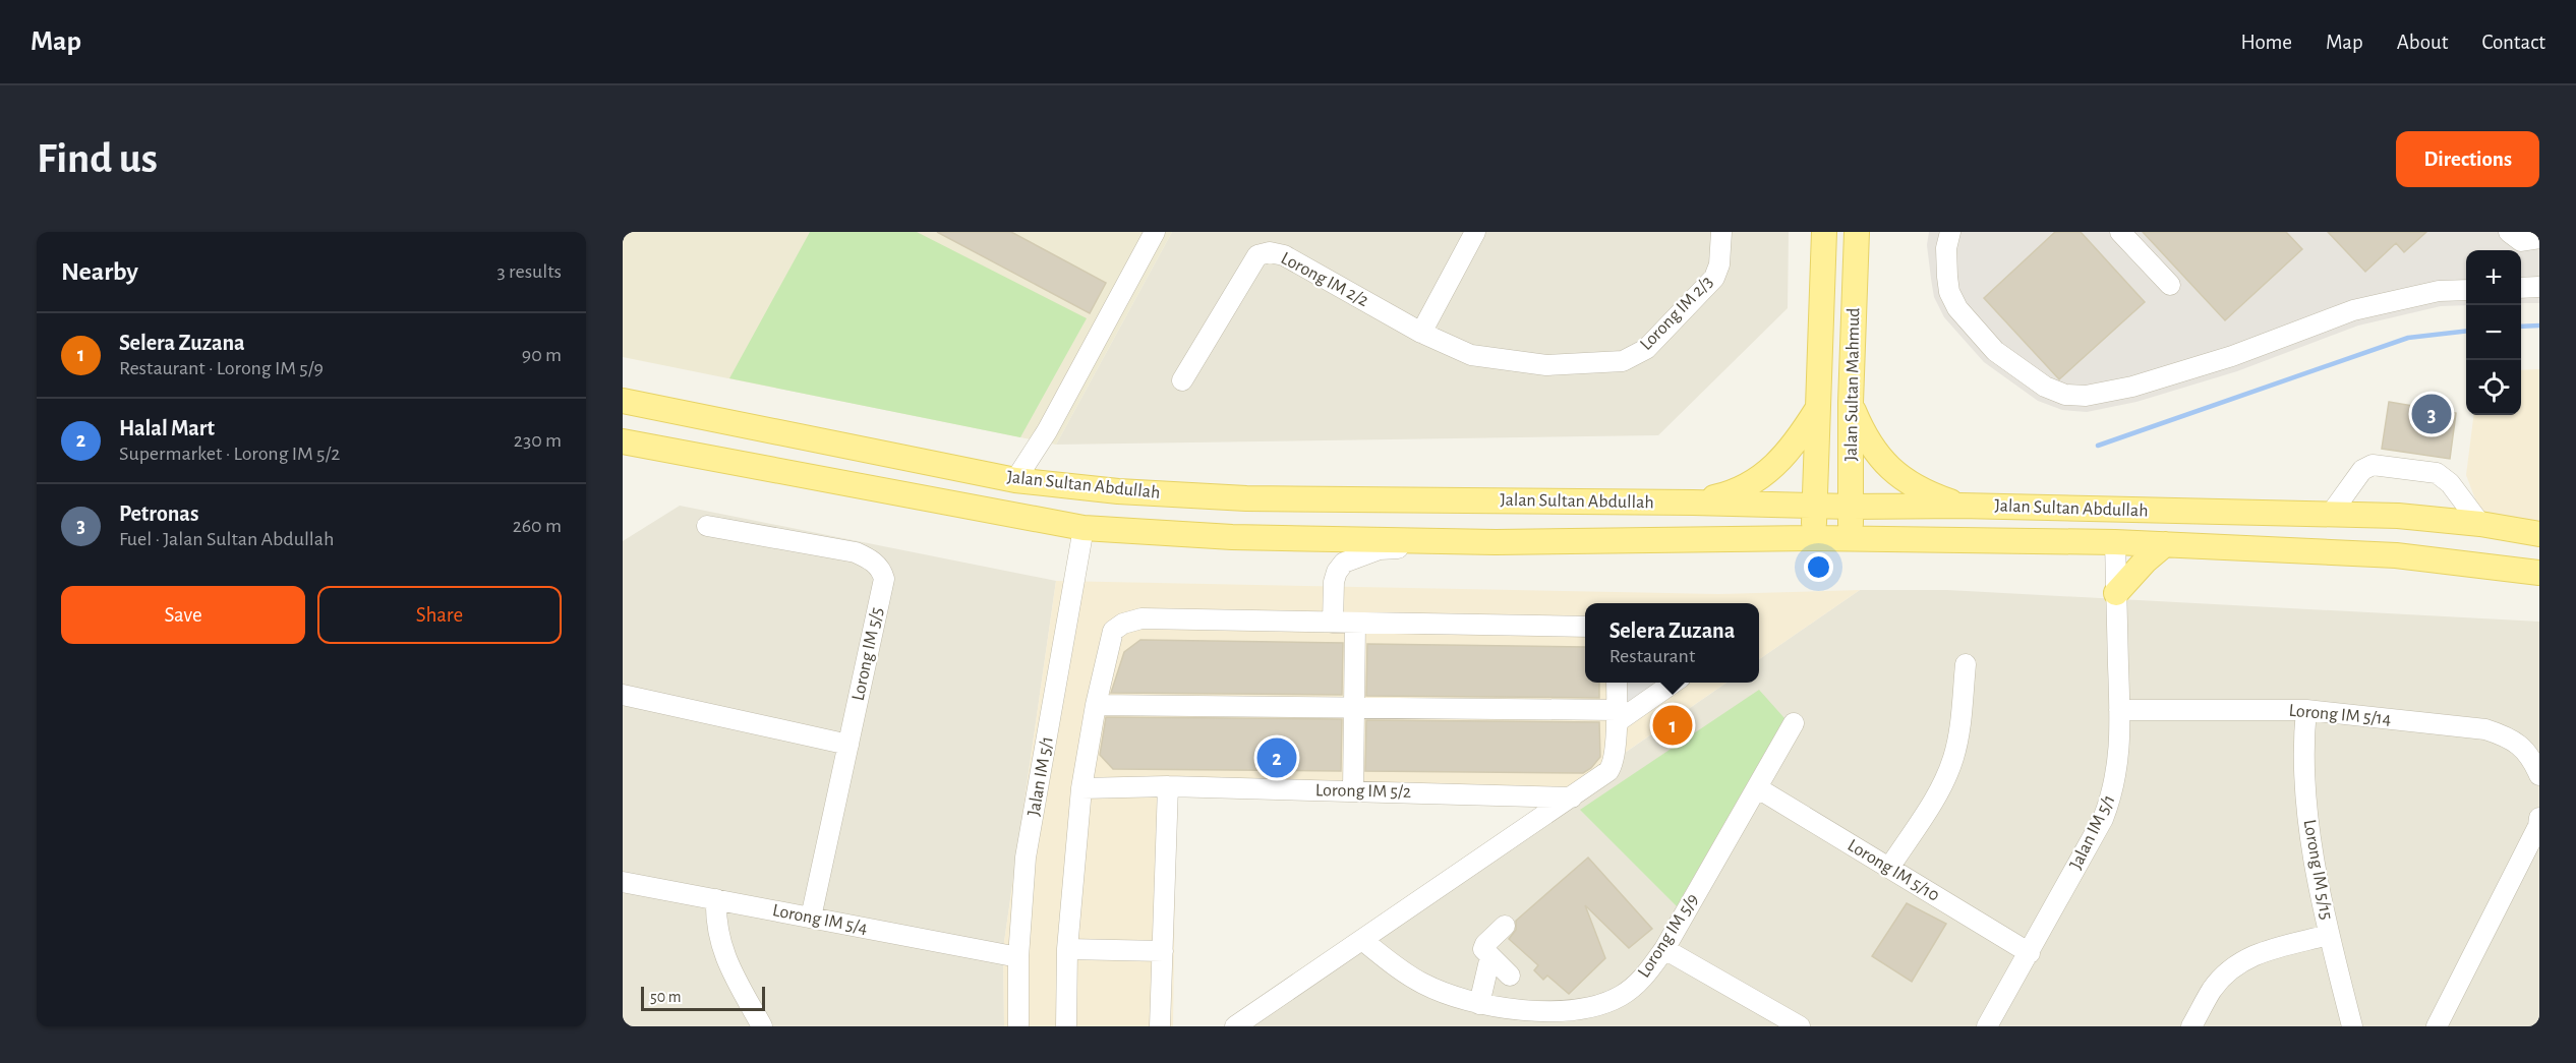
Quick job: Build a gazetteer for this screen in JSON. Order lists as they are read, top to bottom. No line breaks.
{"streets":{"main road":["Jalan Sultan Mahmud","Jalan Sultan Abdullah"],"street":["Lorong IM 2/2","Lorong IM 2/3","Lorong IM 5/5","Lorong IM 5/14","Jalan IM 5/1","Lorong IM 5/2","Lorong IM 5/15","Lorong IM 5/10","Lorong IM 5/4","Lorong IM 5/9"]},"crossings":[["Lorong IM 2/2","Lorong IM 2/3"],["Jalan Sultan Mahmud","Jalan Sultan Abdullah"],["Jalan Sultan Abdullah","Jalan IM 5/1"],["Lorong IM 5/5","Lorong IM 5/4"],["Lorong IM 5/14","Jalan IM 5/1"],["Lorong IM 5/14","Lorong IM 5/15"],["Jalan IM 5/1","Lorong IM 5/10"],["Jalan IM 5/1","Lorong IM 5/4"],["Lorong IM 5/10","Lorong IM 5/9"]],"scale_bar":"50 m","page":{"header":"Map","nav":["Home","Map","About","Contact"],"buttons":["Directions",["Save","Share"]],"title":"Find us","heading":["Nearby","3 results"],"map_buttons":["+","−"],"list":[{"mark":"1","name":"Selera Zuzana","note":"Restaurant · Lorong IM 5/9","value":"90 m"},{"mark":"2","name":"Halal Mart","note":"Supermarket · Lorong IM 5/2","value":"230 m"},{"mark":"3","name":"Petronas","note":"Fuel · Jalan Sultan Abdullah","value":"260 m"}],"pins":["3","1","2"],"popup":["Selera Zuzana","Restaurant"],"scale":"50 m"}}
